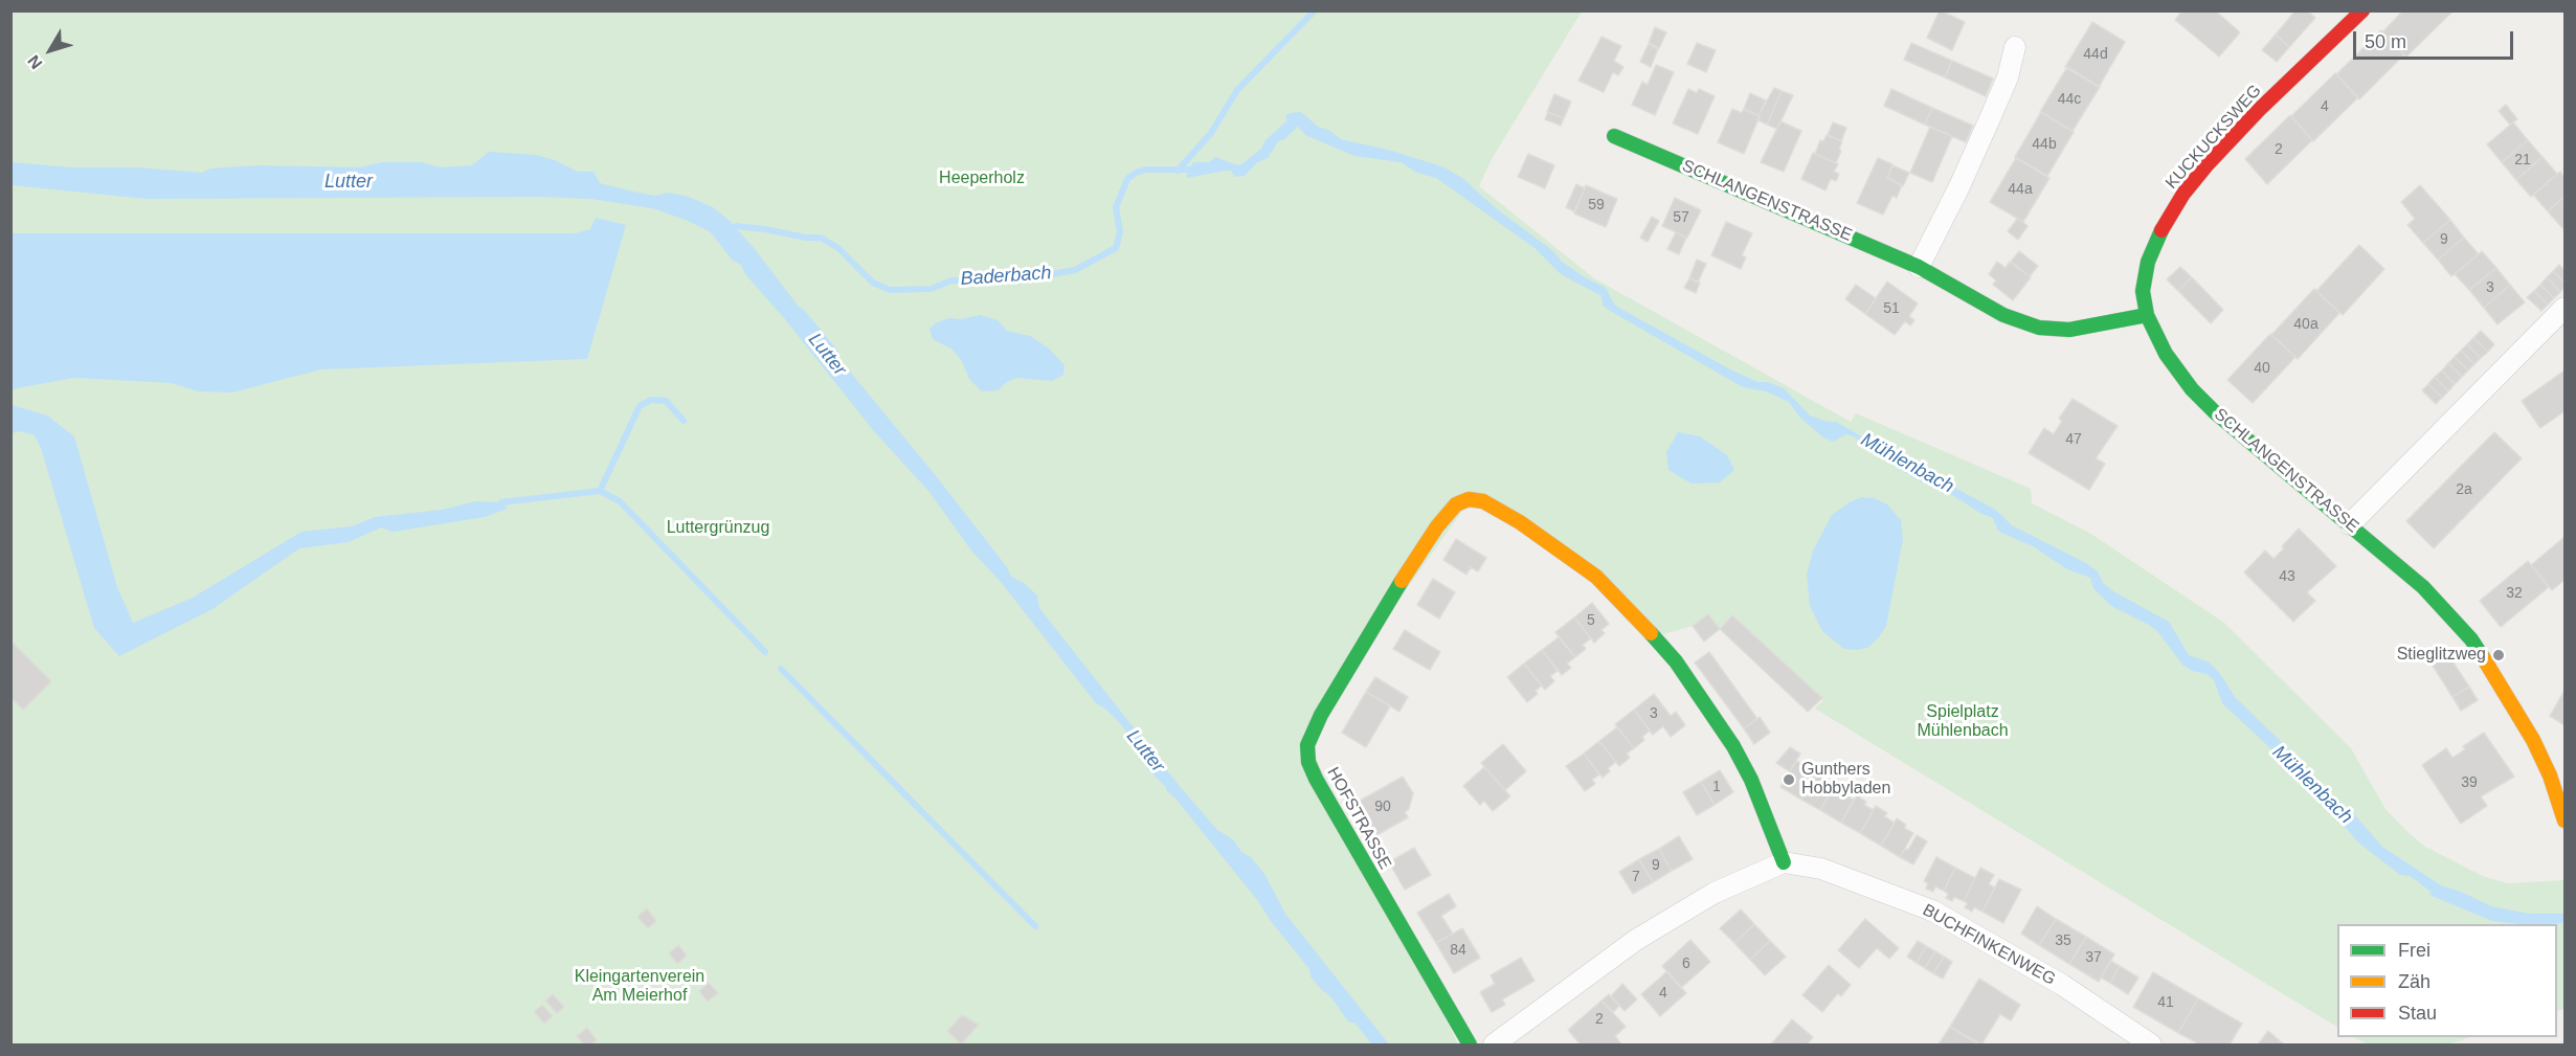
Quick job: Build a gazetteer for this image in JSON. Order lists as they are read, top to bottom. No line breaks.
{"streets":{"street":["KUCKUCKSWEG","SCHLANGENSTRASSE","HOFSTRASSE","BUCHFINKENWEG"]},"crossings":[["KUCKUCKSWEG","SCHLANGENSTRASSE"],["HOFSTRASSE","BUCHFINKENWEG"]],"water":["Lutter","Baderbach","Mühlenbach"],"parks":["Heeperholz","Luttergrünzug","Spielplatz Mühlenbach","Kleingartenverein Am Meierhof"],"places":["Stieglitzweg","Gunthers Hobbyladen"],"house_numbers":["44d","44c","4","44b","2","21","44a","59","57","9","3","51","40a","40","47","2a","43","32","5","3","39","1","90","9","7","35","84","37","6","4","41","2"],"legend":["Frei","Zäh","Stau"],"scale_bar":"50 m","north":"bottom left"}
